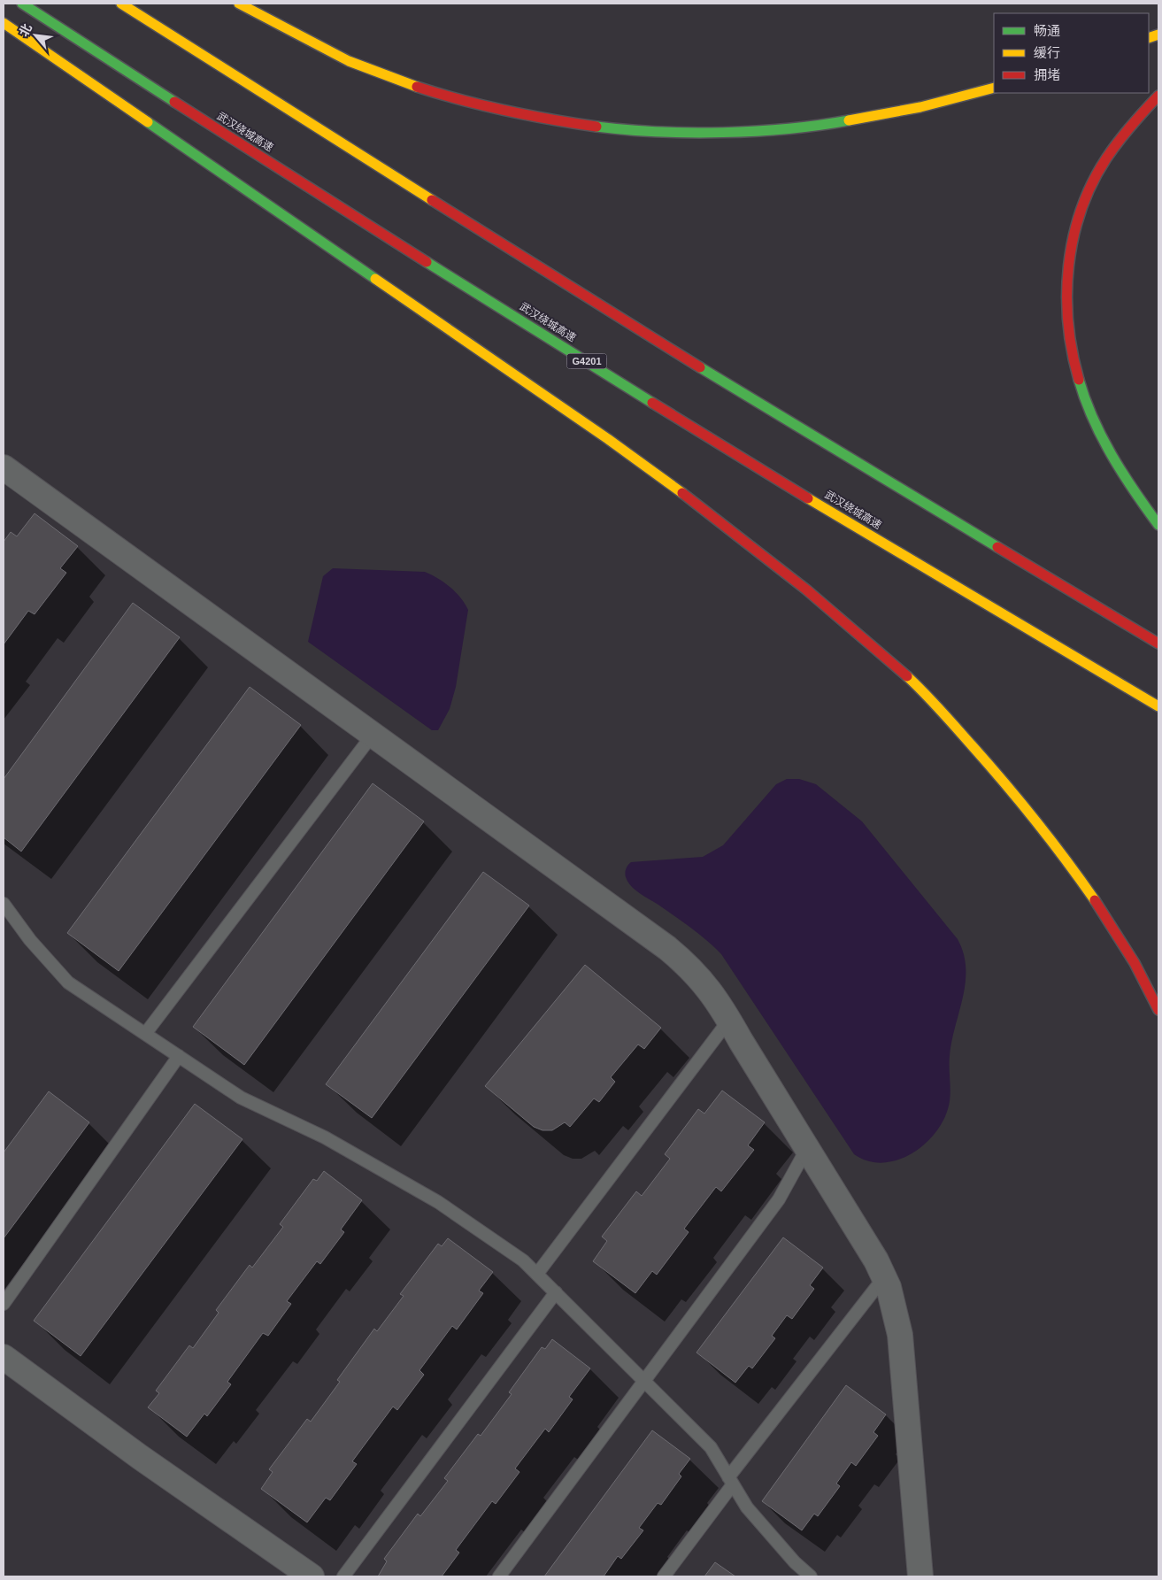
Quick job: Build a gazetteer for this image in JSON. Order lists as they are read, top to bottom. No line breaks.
{"streets":{"highway":["武汉绕城高速","G4201"]},"legend":["畅通","缓行","拥堵"],"north":"top left"}
